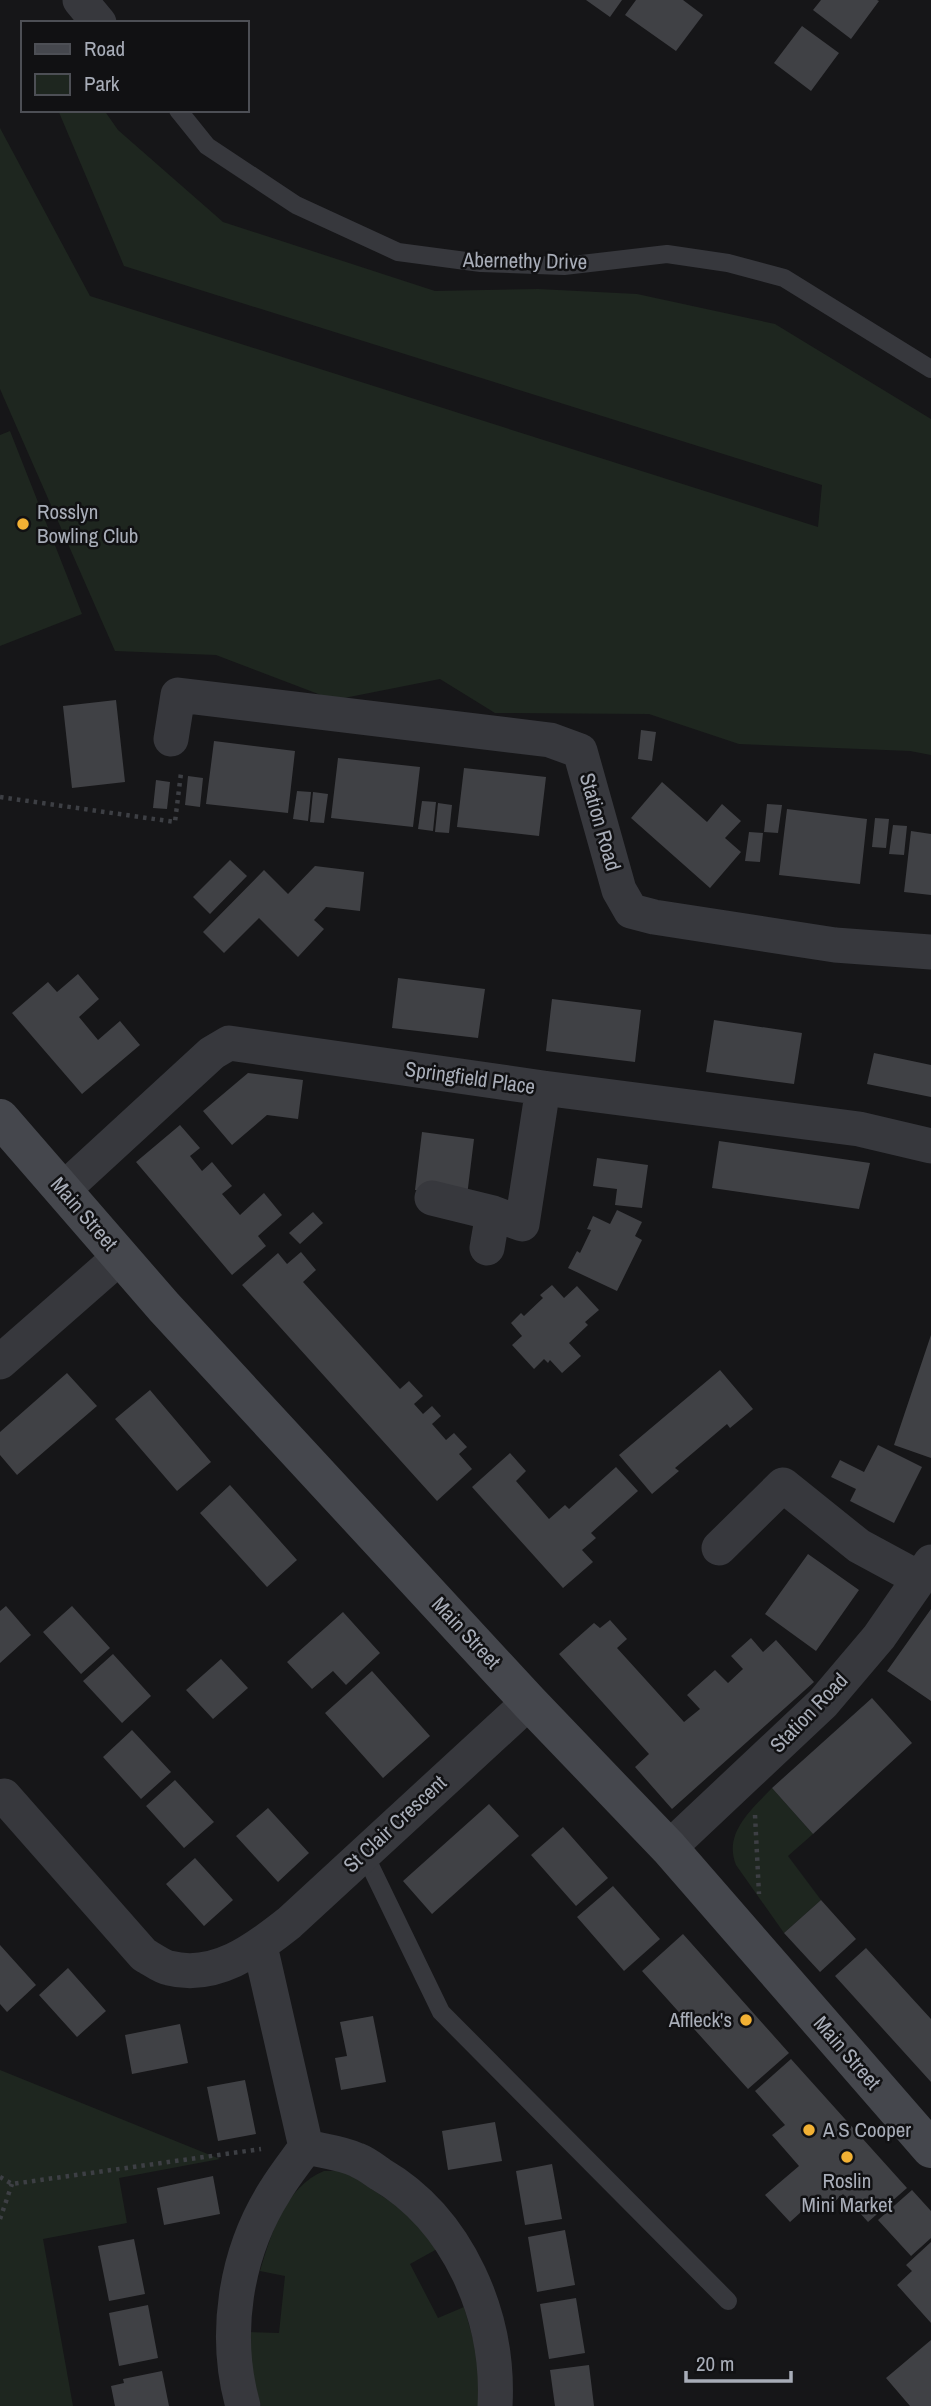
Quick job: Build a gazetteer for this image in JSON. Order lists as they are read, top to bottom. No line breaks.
{"streets":{"main road":["Main Street"],"street":["Station Road","Springfield Place","St Clair Crescent"],"lane":["Abernethy Drive"]},"crossings":[["Station Road","Main Street"],["Springfield Place","Main Street"],["Main Street","St Clair Crescent"]],"places":["Rosslyn Bowling Club","Affleck's","A S Cooper","Roslin Mini Market"],"legend":["Road","Park"],"scale_bar":"20 m"}
